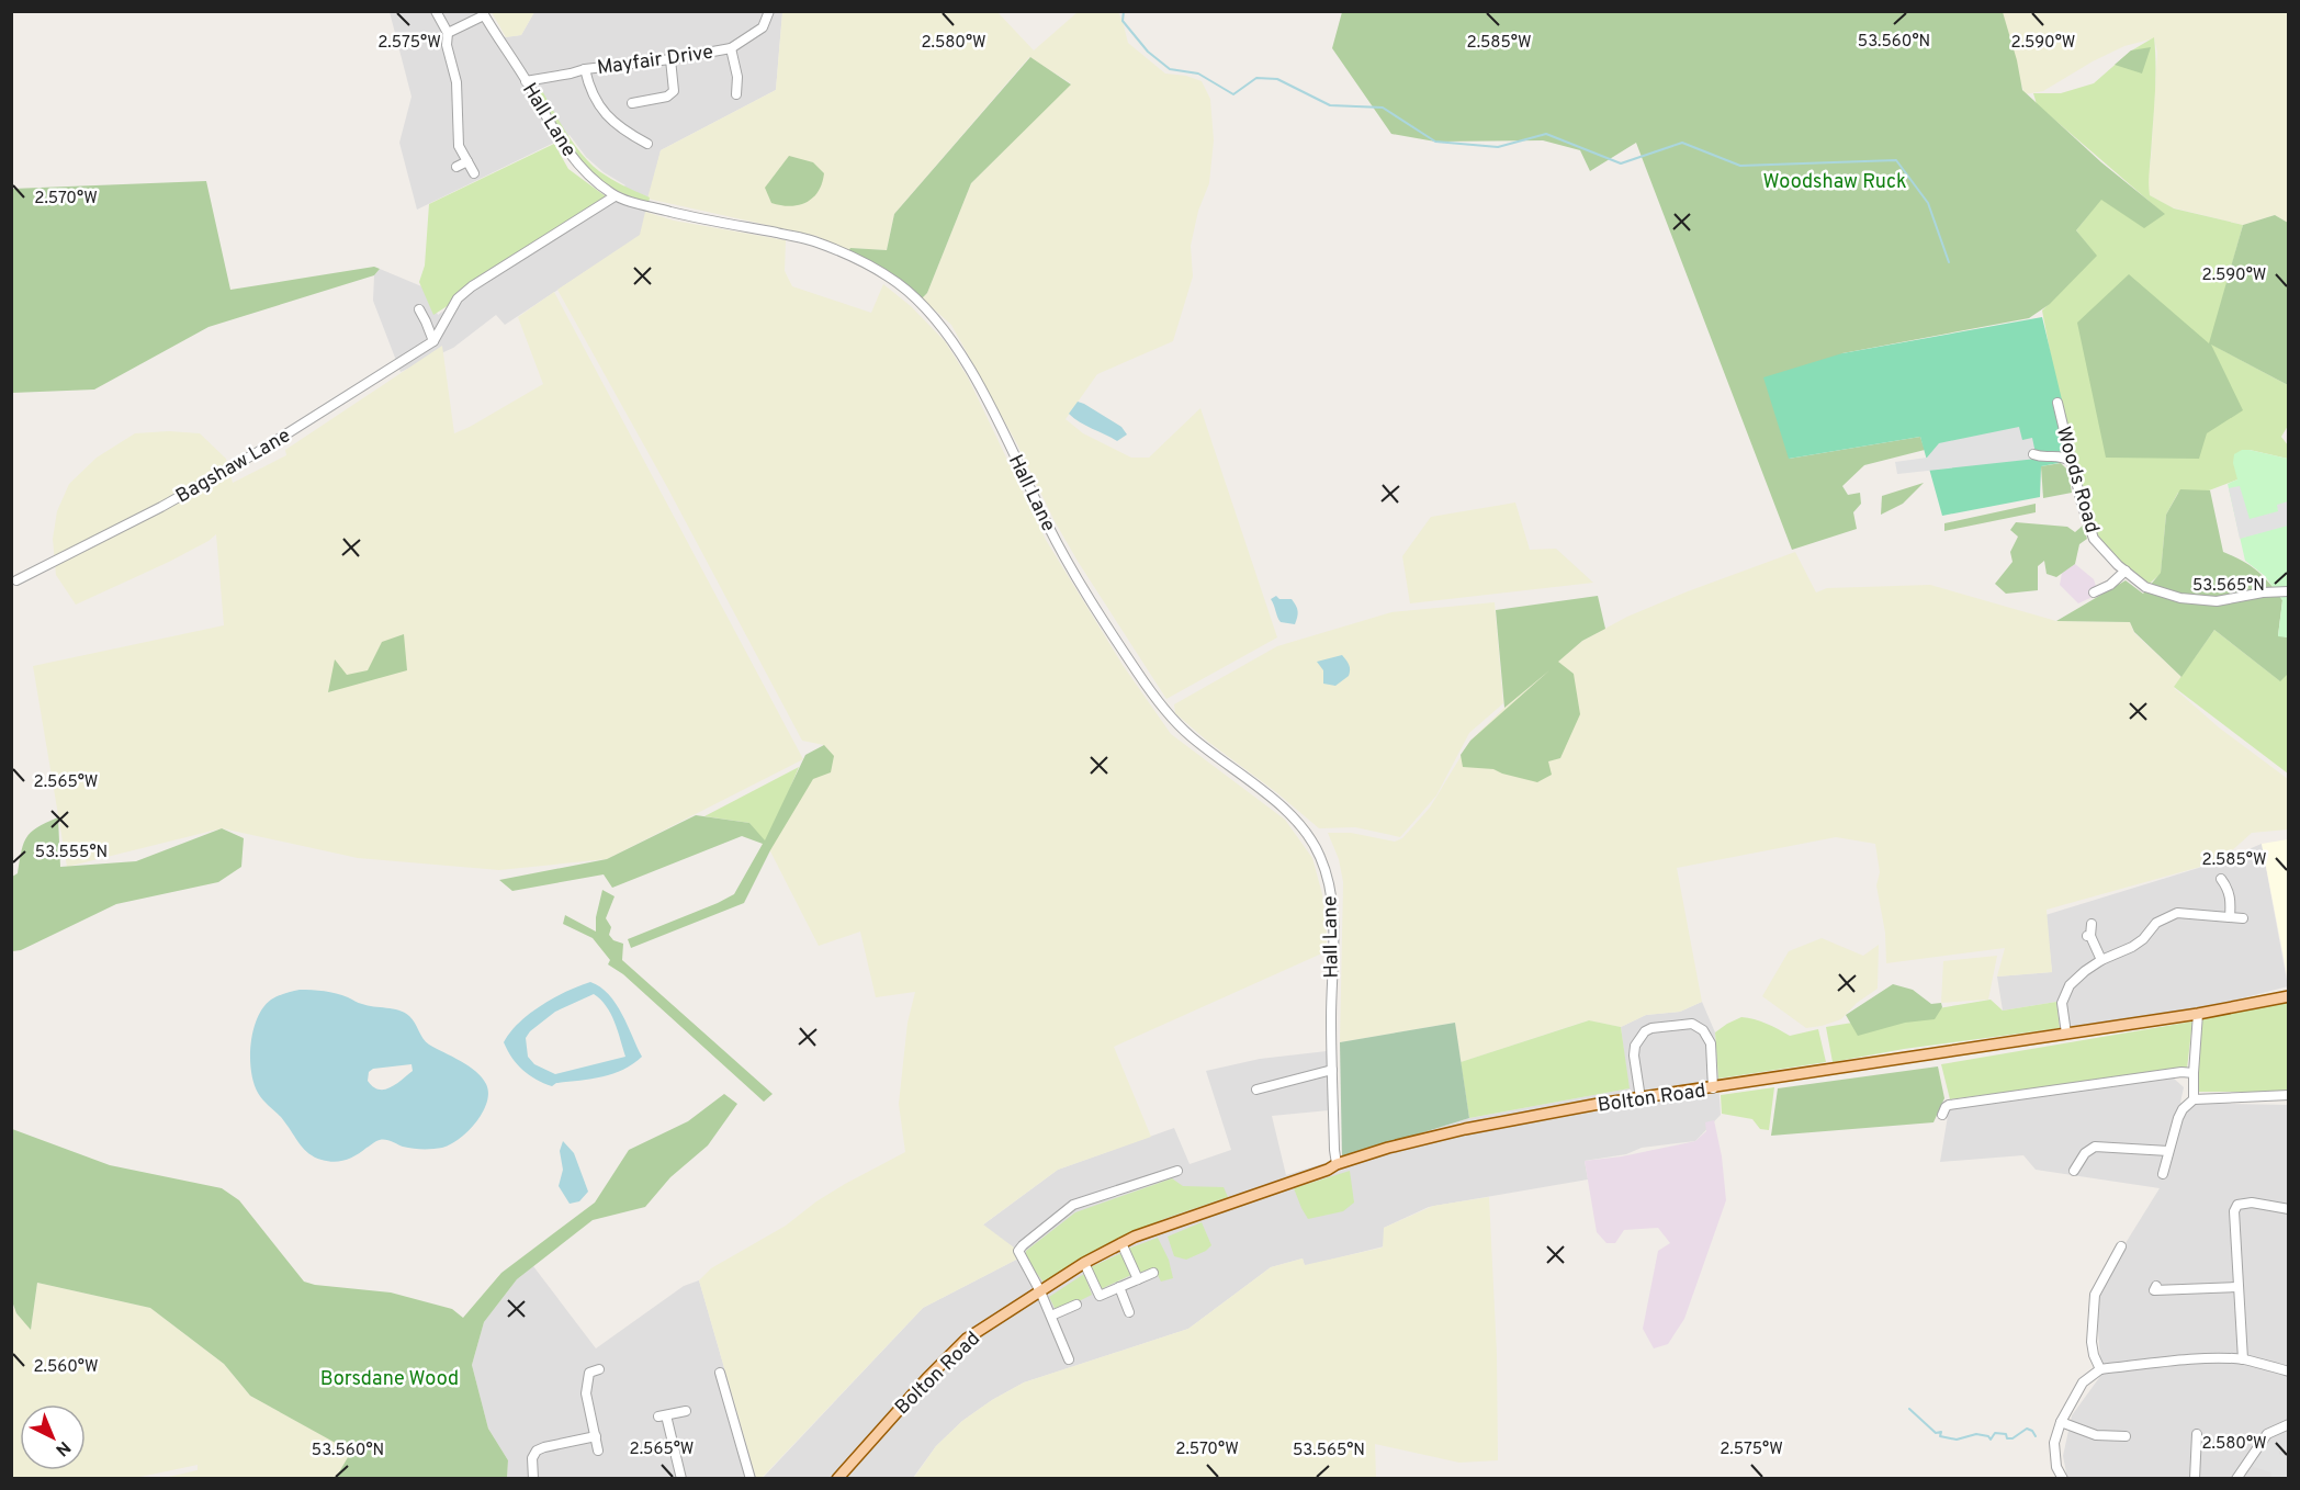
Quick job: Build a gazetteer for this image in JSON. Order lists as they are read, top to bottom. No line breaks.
{"streets":{"main road":["Bolton Road"],"street":["Mayfair Drive","Hall Lane","Bagshaw Lane","Woods Road"]},"crossings":[["Mayfair Drive","Hall Lane"],["Hall Lane","Bolton Road"]],"parks":["Woodshaw Ruck","Borsdane Wood"],"north":"bottom right","coordinates":["53.560°N","2.575°W","2.585°W","2.590°W","2.580°W","2.570°W","53.565°N","2.565°W","53.555°N","2.560°W"]}
